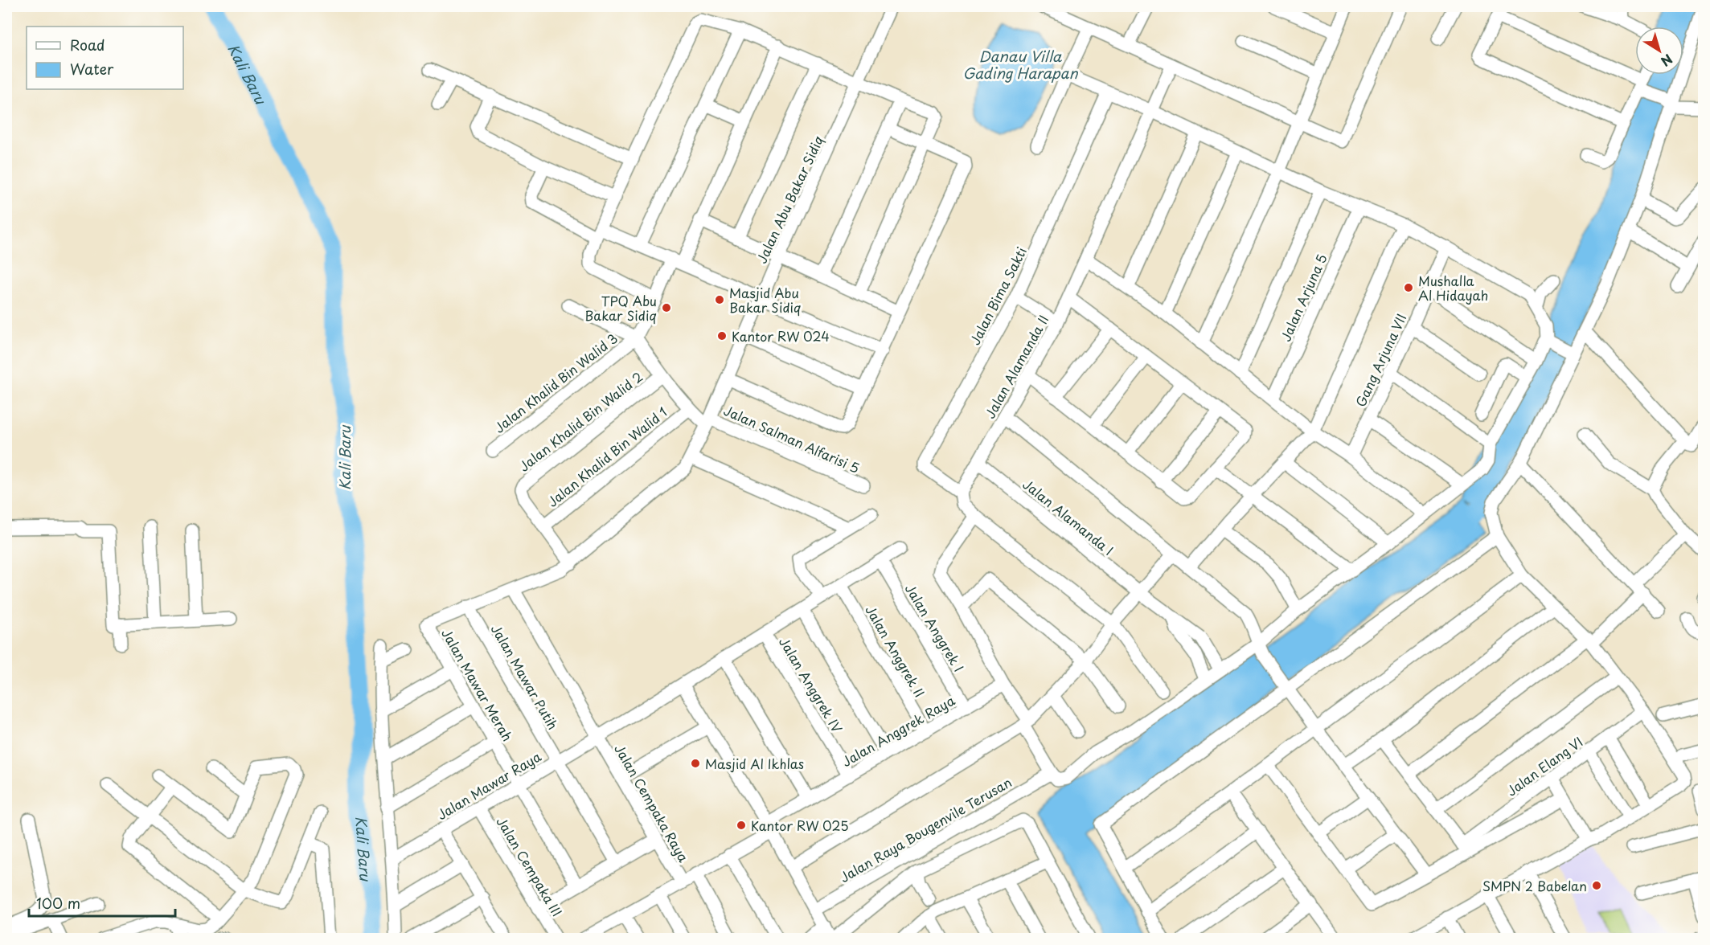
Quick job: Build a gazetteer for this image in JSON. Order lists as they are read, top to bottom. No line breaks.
{"streets":{"street":["Jalan Abu Bakar Sidiq","Jalan Bima Sakti","Jalan Arjuna 5","Gang Arjuna VII","Jalan Alamanda II","Jalan Khalid Bin Walid 3","Jalan Khalid Bin Walid 2","Jalan Salman Alfarisi 5","Jalan Khalid Bin Walid 1","Jalan Alamanda I","Jalan Anggrek I","Jalan Anggrek II","Jalan Mawar Putih","Jalan Mawar Merah","Jalan Anggrek IV","Jalan Anggrek Raya","Jalan Elang VI","Jalan Mawar Raya","Jalan Cempaka Raya","Jalan Raya Bougenvile Terusan","Jalan Cempaka III"]},"crossings":[["Jalan Abu Bakar Sidiq","Jalan Khalid Bin Walid 2"],["Jalan Abu Bakar Sidiq","Jalan Salman Alfarisi 5"],["Jalan Abu Bakar Sidiq","Jalan Mawar Putih"],["Jalan Abu Bakar Sidiq","Jalan Mawar Merah"],["Jalan Abu Bakar Sidiq","Jalan Cempaka Raya"],["Jalan Bima Sakti","Jalan Alamanda II"],["Jalan Alamanda II","Jalan Alamanda I"],["Jalan Khalid Bin Walid 3","Jalan Salman Alfarisi 5"],["Jalan Khalid Bin Walid 2","Jalan Salman Alfarisi 5"],["Jalan Khalid Bin Walid 2","Jalan Khalid Bin Walid 1"],["Jalan Salman Alfarisi 5","Jalan Khalid Bin Walid 1"],["Jalan Anggrek I","Jalan Anggrek Raya"],["Jalan Anggrek I","Jalan Mawar Raya"],["Jalan Anggrek II","Jalan Anggrek Raya"],["Jalan Anggrek II","Jalan Mawar Raya"],["Jalan Mawar Putih","Jalan Mawar Raya"],["Jalan Mawar Merah","Jalan Mawar Raya"],["Jalan Anggrek IV","Jalan Anggrek Raya"],["Jalan Anggrek IV","Jalan Mawar Raya"],["Jalan Anggrek Raya","Jalan Cempaka Raya"],["Jalan Mawar Raya","Jalan Cempaka Raya"],["Jalan Mawar Raya","Jalan Cempaka III"]],"water":["Danau Villa Gading Harapan","Kali Baru"],"places":["Mushalla Al Hidayah","Masjid Abu Bakar Sidiq","TPQ Abu Bakar Sidiq","Kantor RW 024","Masjid Al Ikhlas","Kantor RW 025","SMPN 2 Babelan"],"legend":["Road","Water"],"scale_bar":"100 m","north":"bottom right"}
